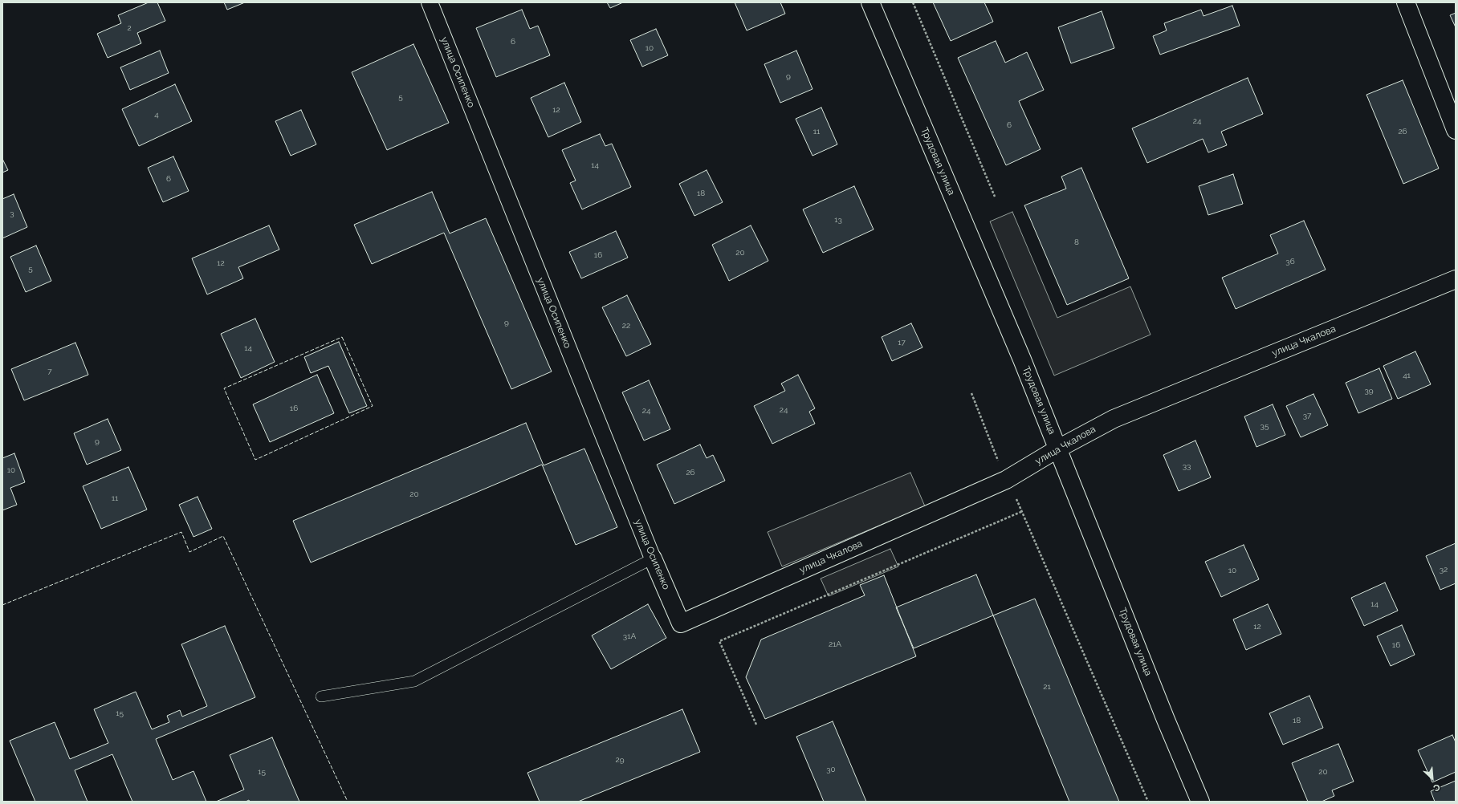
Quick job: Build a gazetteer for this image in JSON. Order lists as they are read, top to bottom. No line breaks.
{"streets":{"street":["улица Осипенко","Трудовая улица","улица Чкалова"]},"crossings":[["улица Осипенко","улица Чкалова"],["Трудовая улица","улица Чкалова"]],"house_numbers":["2","6","10","9","5","12","4","24","6","11","26","14","6","18","3","13","8","20","16","36","12","5","9","22","17","14","7","41","39","16","24","24","37","35","9","33","10","26","20","11","32","10","14","12","31А","21А","16","21","15","18","29","30","15","20"],"north":"bottom right"}
